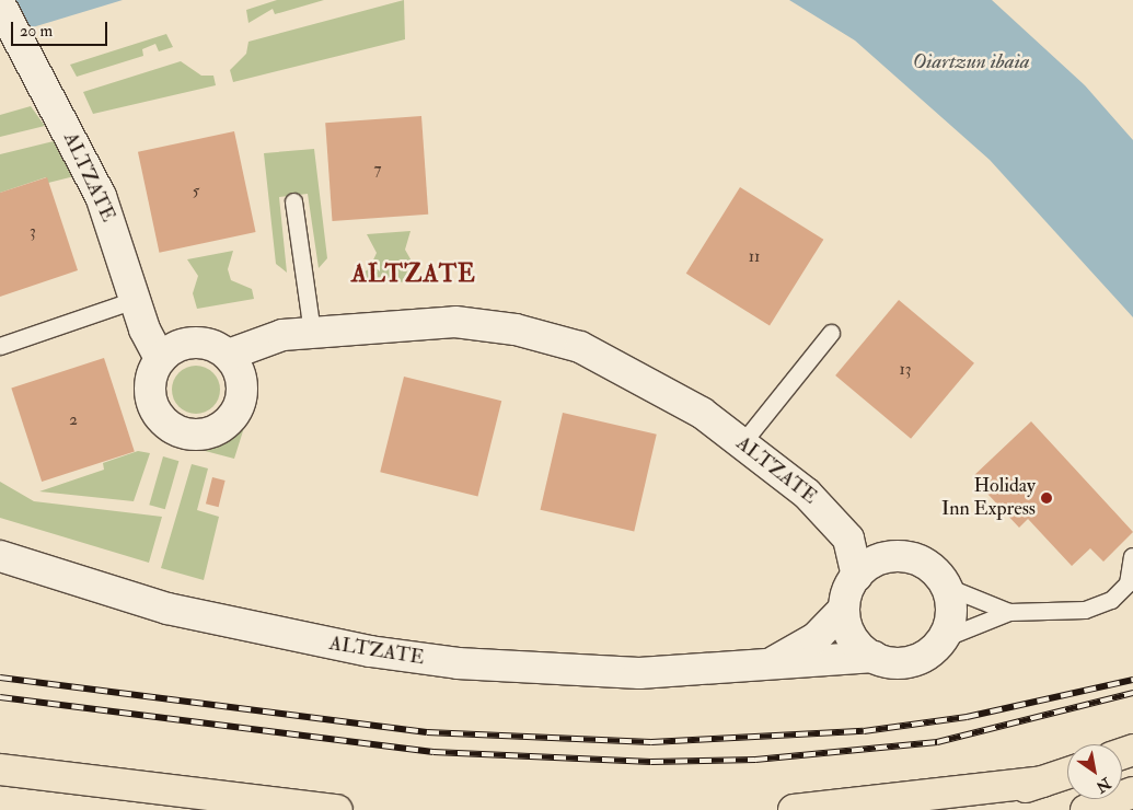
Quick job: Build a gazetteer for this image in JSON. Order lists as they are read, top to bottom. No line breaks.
{"streets":{"street":["ALTZATE"]},"districts":["ALTZATE"],"water":["Oiartzun ibaia"],"places":["Holiday Inn Express"],"house_numbers":["7","5","3","11","13","2"],"scale_bar":"20 m","north":"bottom right"}
